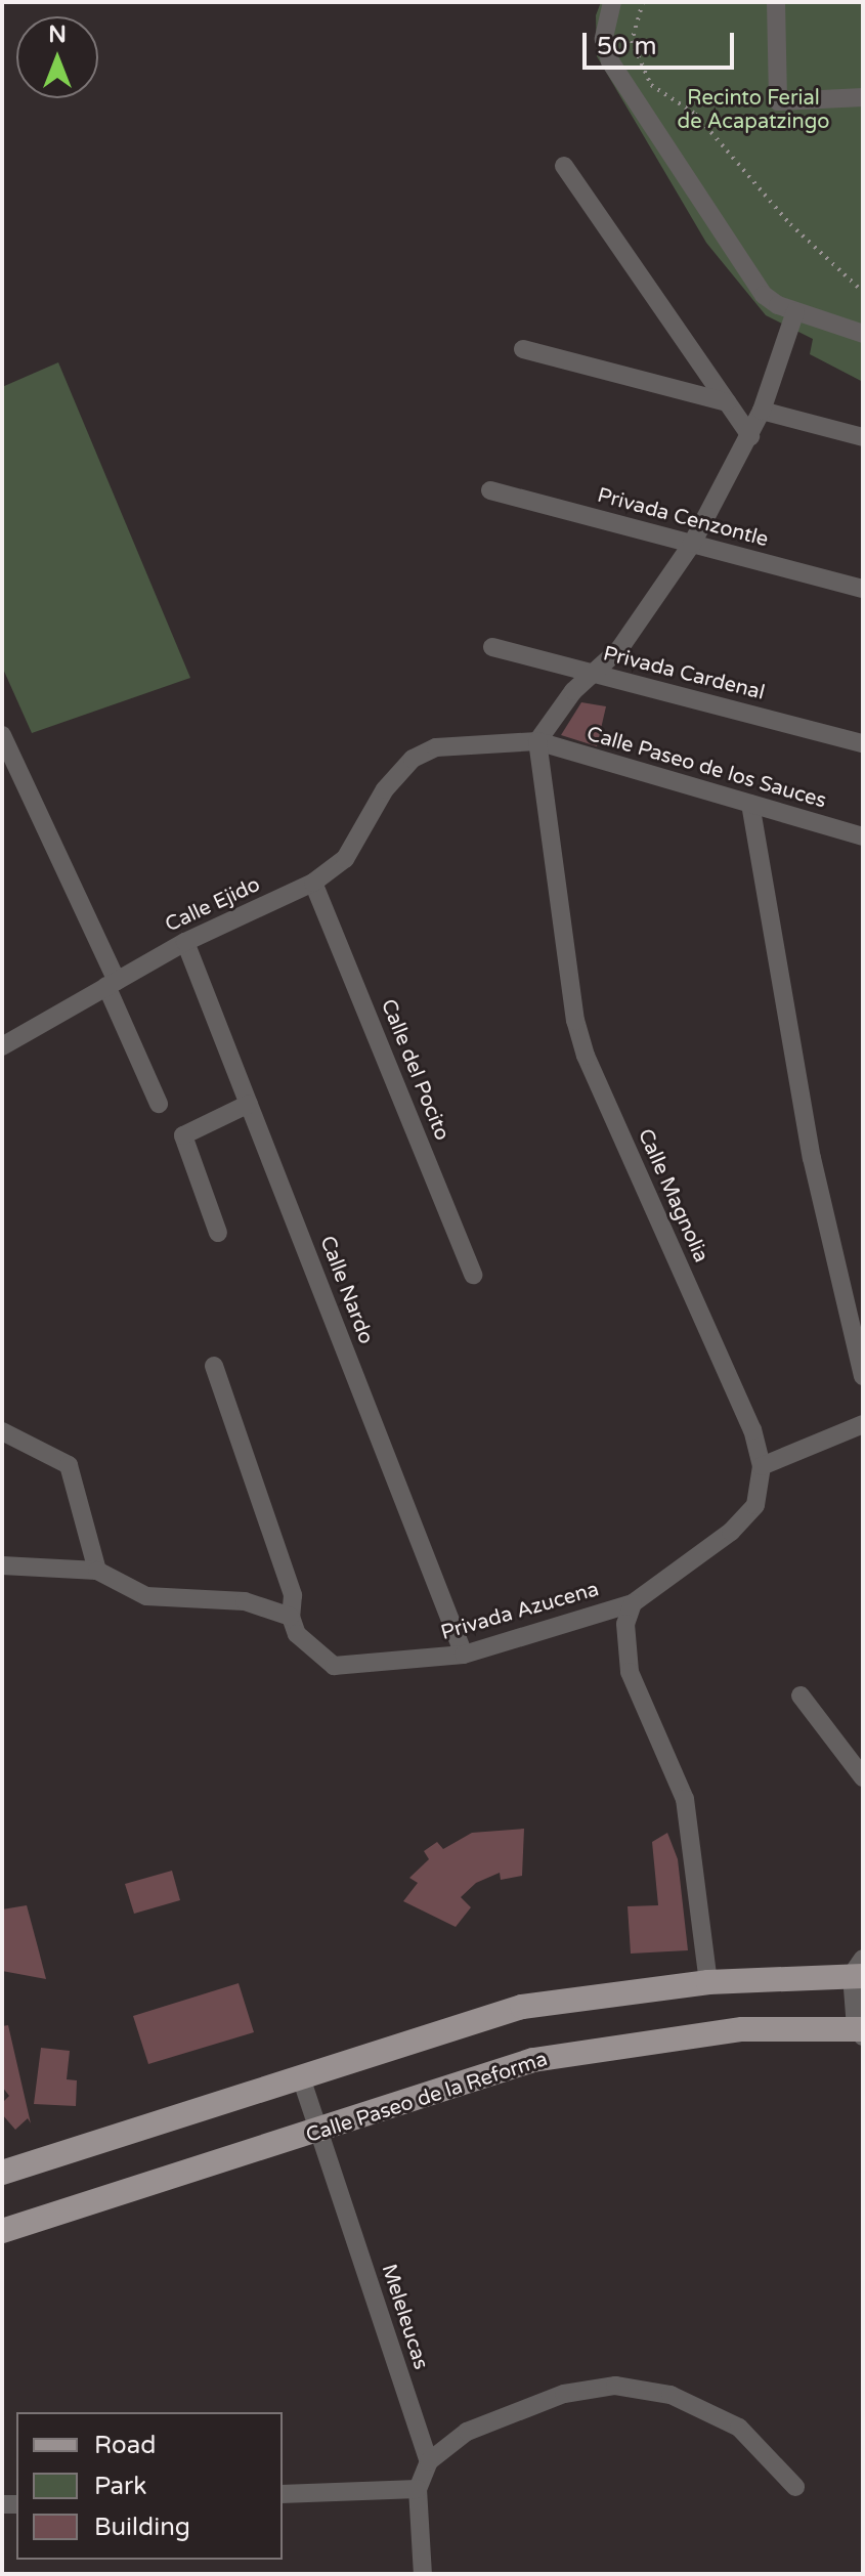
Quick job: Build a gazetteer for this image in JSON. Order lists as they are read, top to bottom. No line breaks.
{"streets":{"main road":["Calle Paseo de la Reforma"],"street":["Privada Cenzontle","Privada Cardenal","Calle Paseo de los Sauces","Calle Ejido","Calle del Pocito","Calle Magnolia","Calle Nardo","Privada Azucena","Meleleucas"]},"crossings":[["Calle Paseo de los Sauces","Calle Ejido"],["Calle Paseo de los Sauces","Calle Magnolia"],["Calle Ejido","Calle del Pocito"],["Calle Ejido","Calle Magnolia"],["Calle Ejido","Calle Nardo"],["Calle Magnolia","Privada Azucena"],["Calle Nardo","Privada Azucena"],["Calle Paseo de la Reforma","Meleleucas"]],"parks":["Recinto Ferial de Acapatzingo"],"legend":["Road","Park","Building"],"scale_bar":"50 m","north":"top"}
